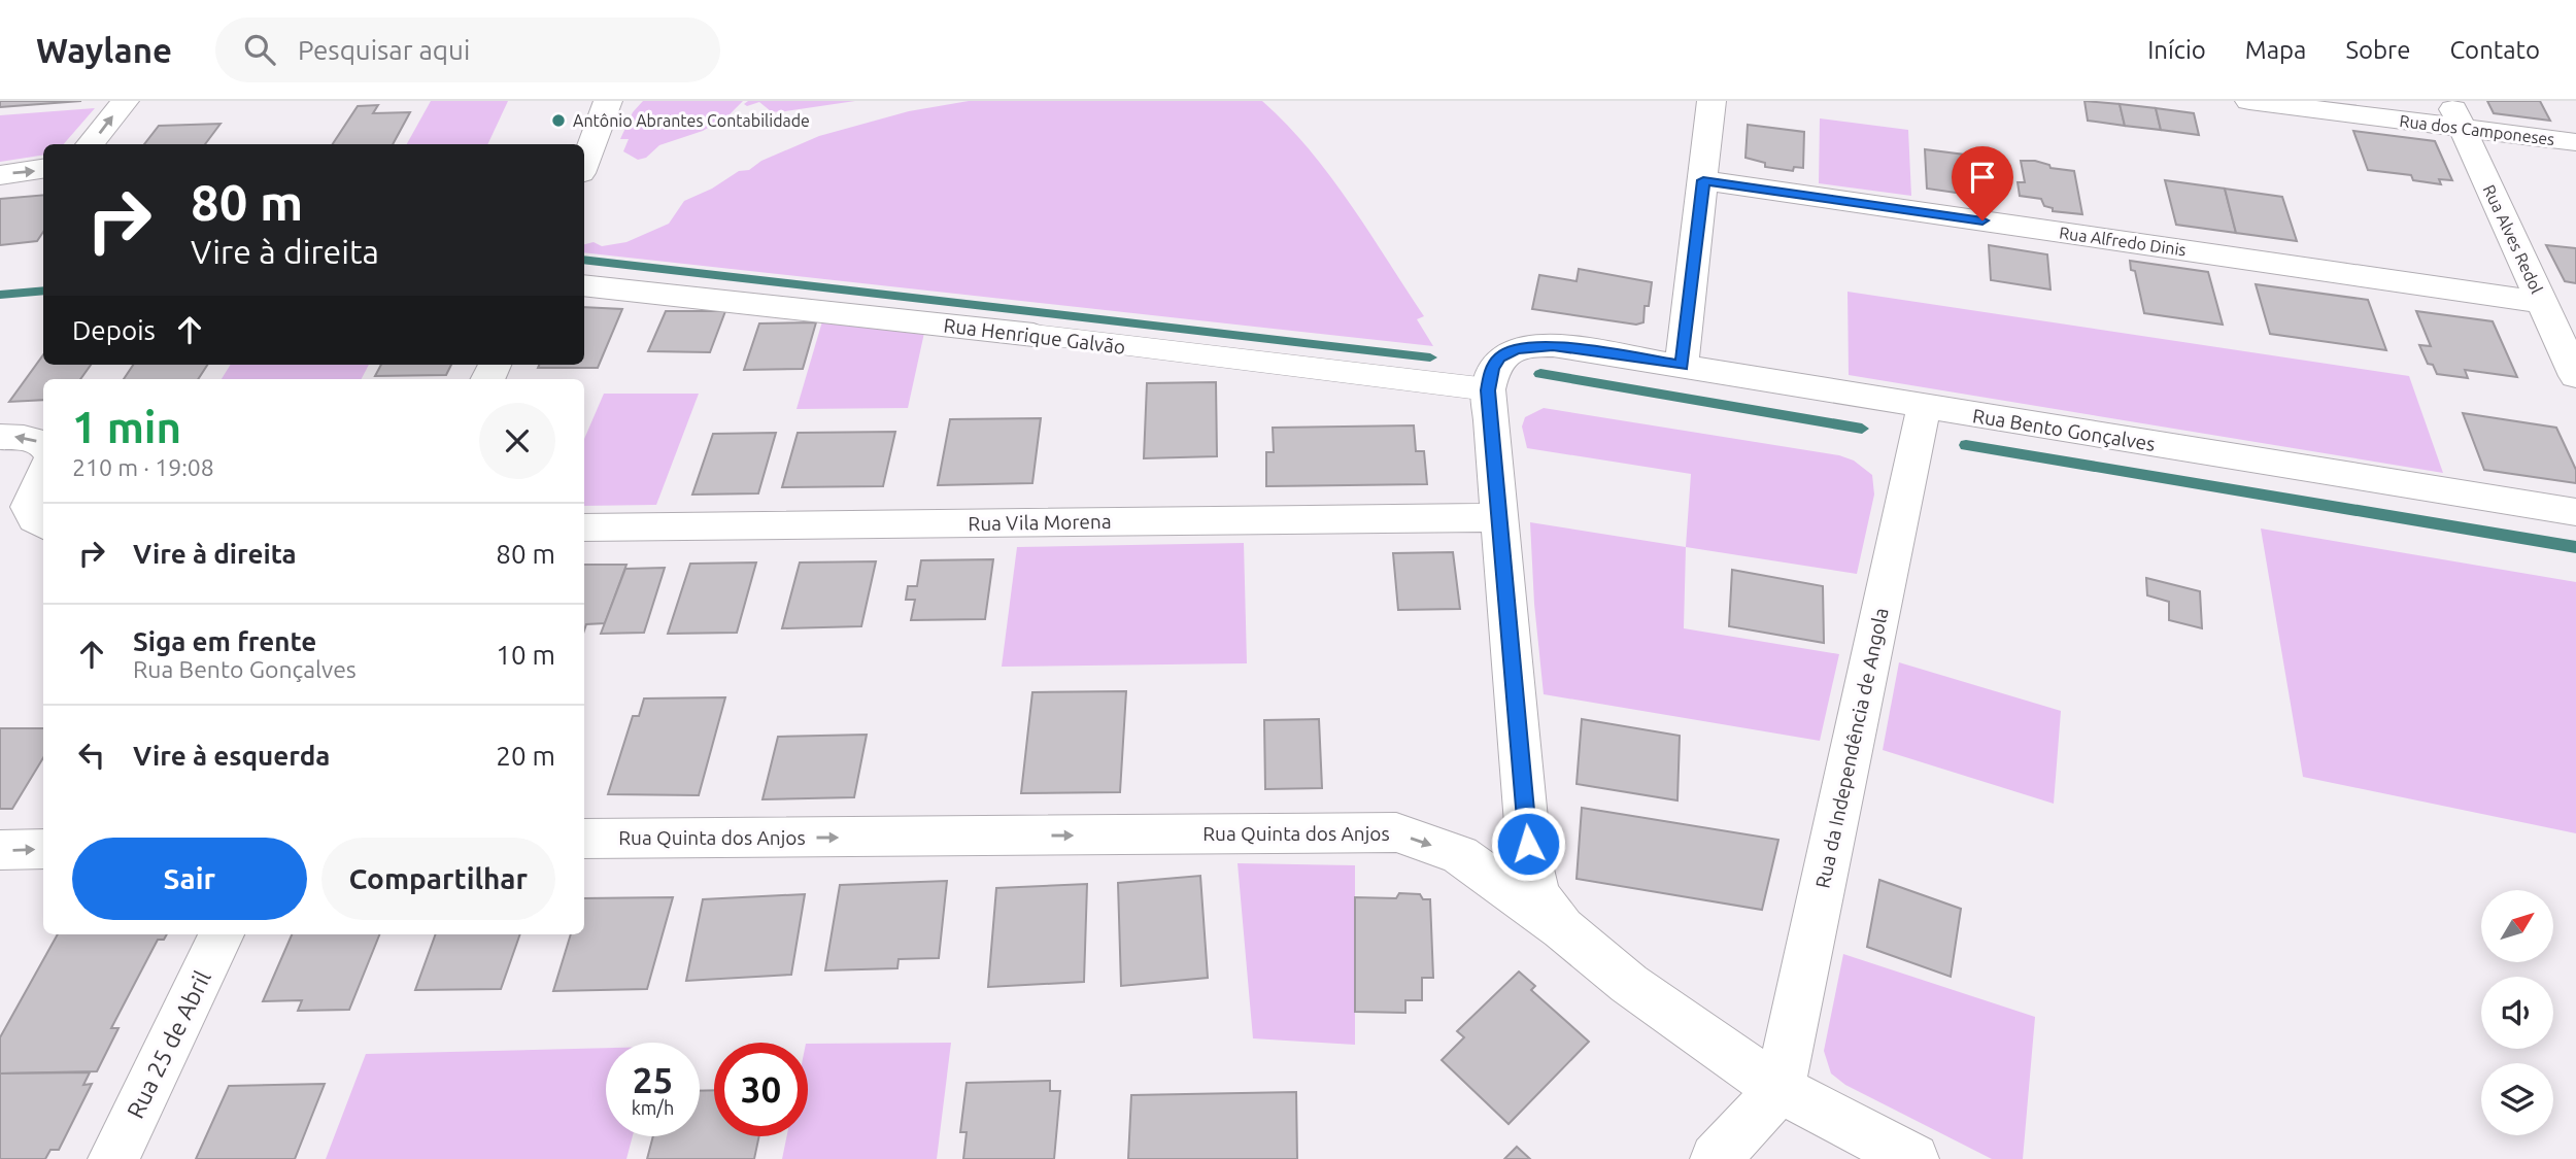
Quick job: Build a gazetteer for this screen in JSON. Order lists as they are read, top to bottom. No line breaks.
{"streets":{"street":["Rua dos Camponeses","Rua Alves Redol","Rua Alfredo Dinis","Rua Henrique Galvão","Rua Bento Gonçalves","Rua Vila Morena","Rua da Independência de Angola","Rua Quinta dos Anjos","Rua 25 de Abril"]},"crossings":[["Rua dos Camponeses","Rua Alves Redol"],["Rua Alves Redol","Rua Alfredo Dinis"],["Rua Henrique Galvão","Rua Bento Gonçalves"],["Rua Bento Gonçalves","Rua da Independência de Angola"],["Rua da Independência de Angola","Rua Quinta dos Anjos"]],"one_way":["Rua Quinta dos Anjos"],"places":["Antônio Abrantes Contabilidade"],"north":"top right","page":{"header":"Waylane","search":"Pesquisar aqui","nav":["Início","Mapa","Sobre","Contato"],"turn":["80 m","Vire à direita"],"then":"Depois","heading":["1 min","210 m · 19:08"],"list":[{"name":"Vire à direita","value":"80 m"},{"name":"Siga em frente","note":"Rua Bento Gonçalves","value":"10 m"},{"name":"Vire à esquerda","value":"20 m"}],"buttons":["Sair","Compartilhar"],"speed":"25 km/h","limit":"30"}}
